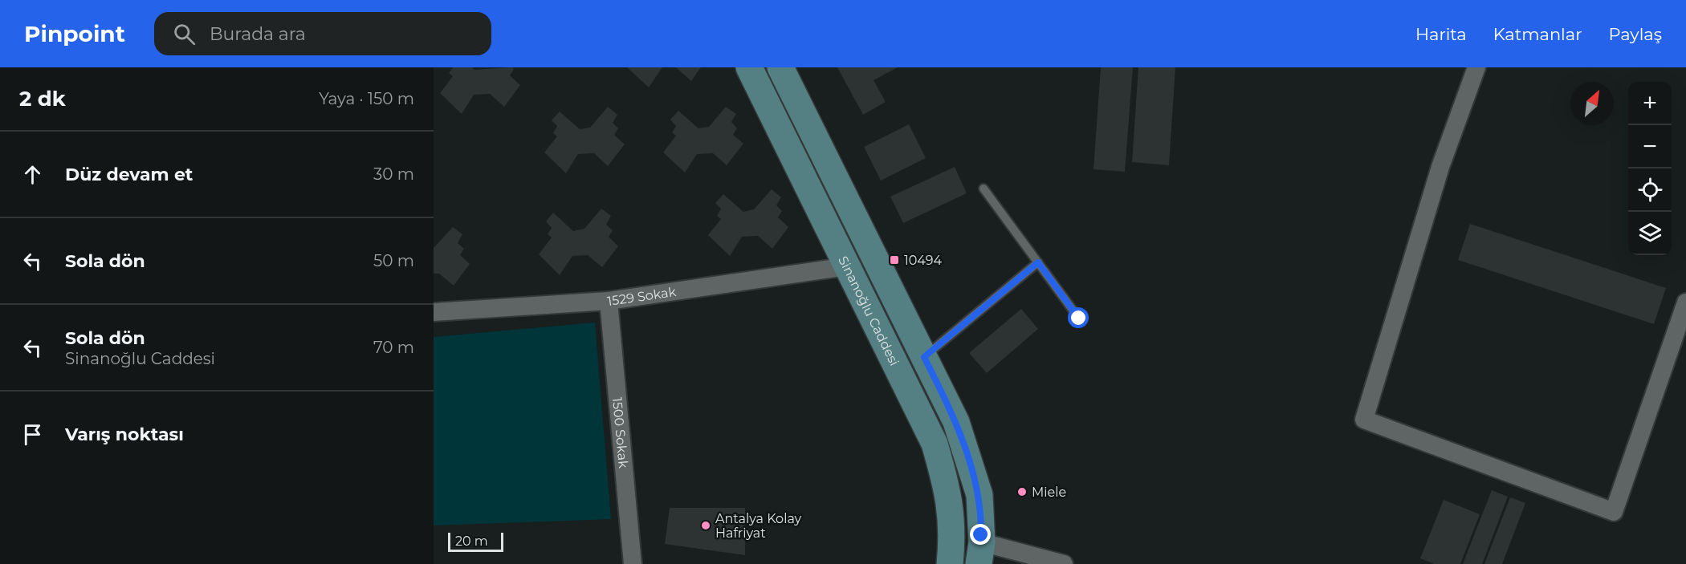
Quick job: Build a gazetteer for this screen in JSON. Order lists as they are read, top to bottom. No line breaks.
{"streets":{"main road":["Si̇nanoğlu Caddesi"],"street":["1529 Sokak","1500 Sokak"]},"crossings":[["1529 Sokak","Si̇nanoğlu Caddesi"],["1529 Sokak","1500 Sokak"]],"places":{"transit":["10494"],"other":["Miele","Antalya Kolay Hafriyat"]},"scale_bar":"20 m","north":"top right","page":{"header":"Pinpoint","search":"Burada ara","nav":["Harita","Katmanlar","Paylaş"],"heading":["2 dk","Yaya · 150 m"],"map_buttons":["+","−"],"list":[["Düz devam et","30 m"],["Sola dön","50 m"],["Sola dön","Si̇nanoğlu Caddesi","70 m"],"Varış noktası"],"scale":"20 m"}}
